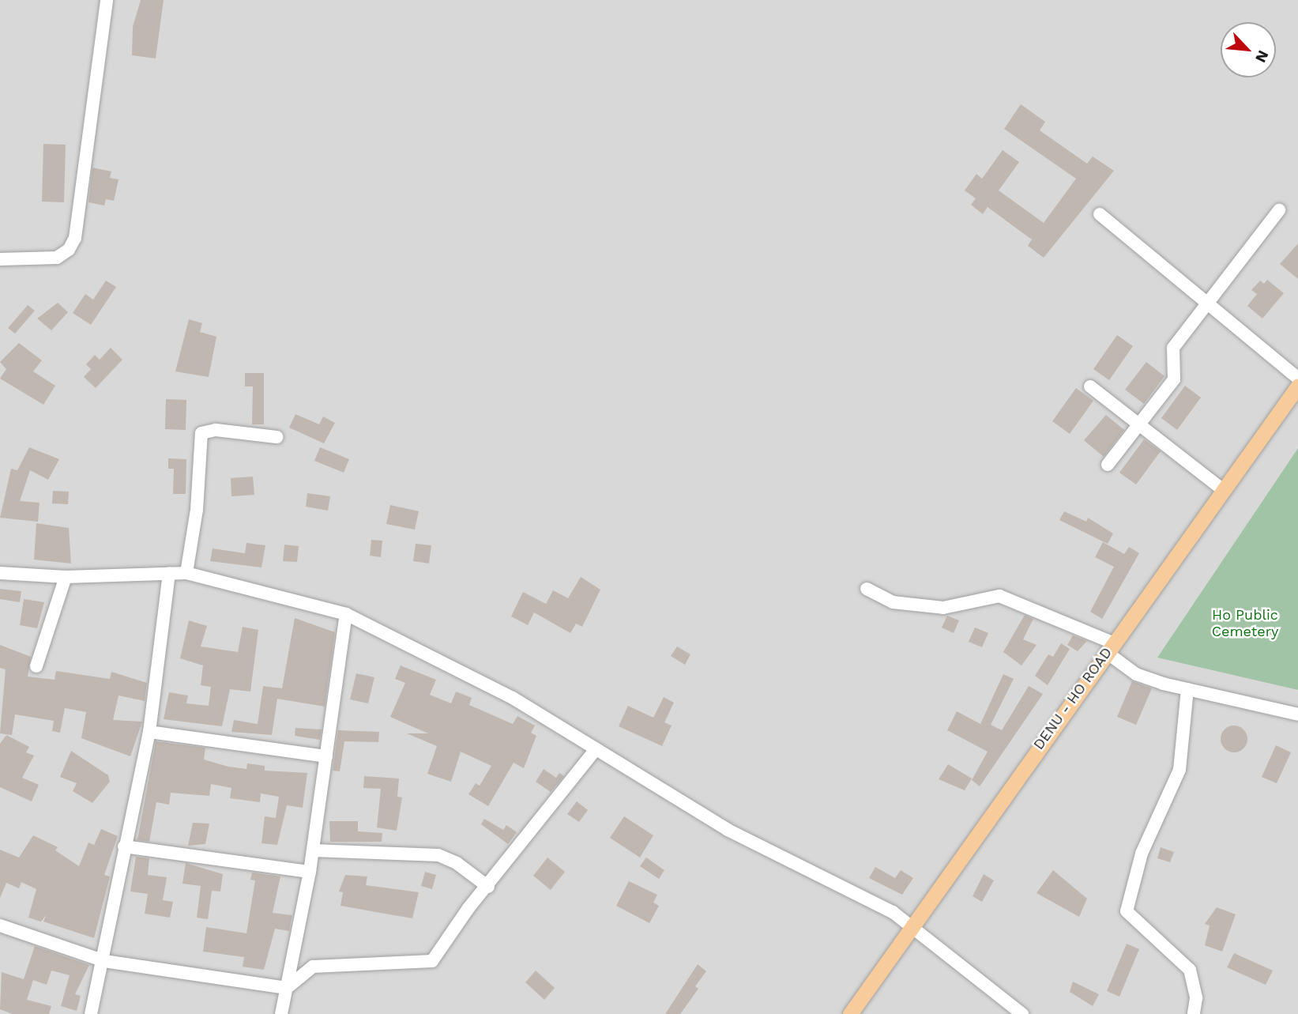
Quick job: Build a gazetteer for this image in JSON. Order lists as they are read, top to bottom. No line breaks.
{"streets":{"main road":["DENU - HO ROAD"]},"parks":["Ho Public Cemetery"],"north":"bottom right"}
